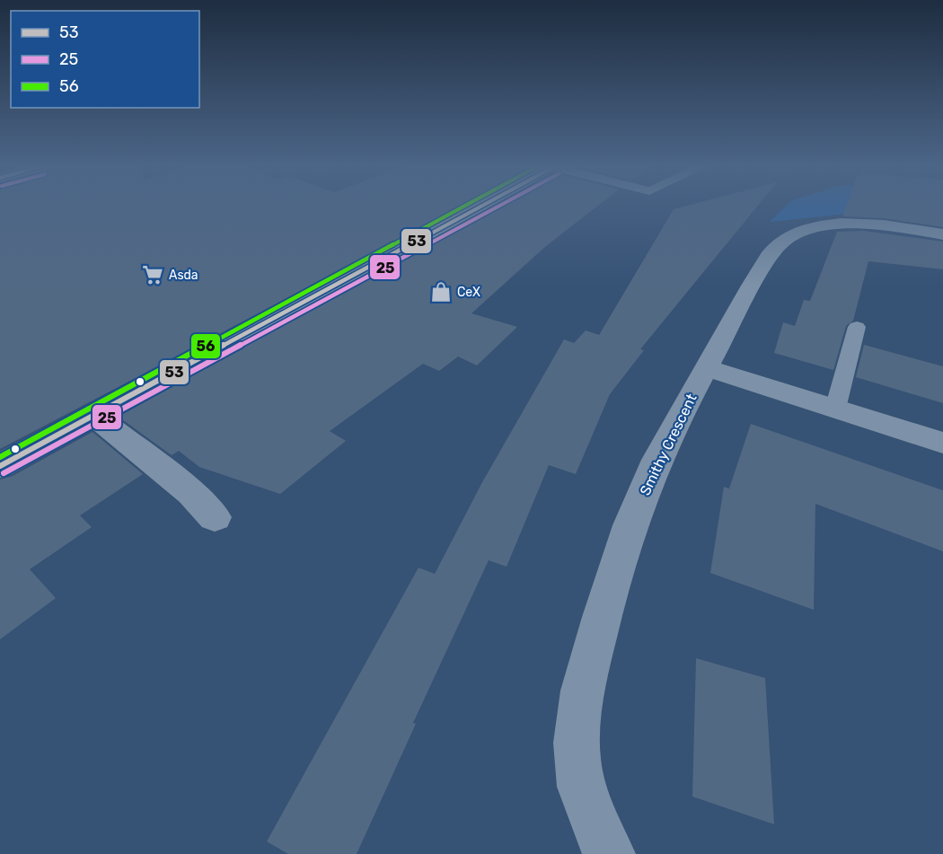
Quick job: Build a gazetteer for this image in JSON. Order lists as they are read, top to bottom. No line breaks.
{"streets":{"street":["Smithy Crescent"]},"places":{"supermarket":["Asda"],"shop":["CeX"]},"lines":["transit line 53","transit line 25","transit line 56"],"legend":["53","25","56"]}
